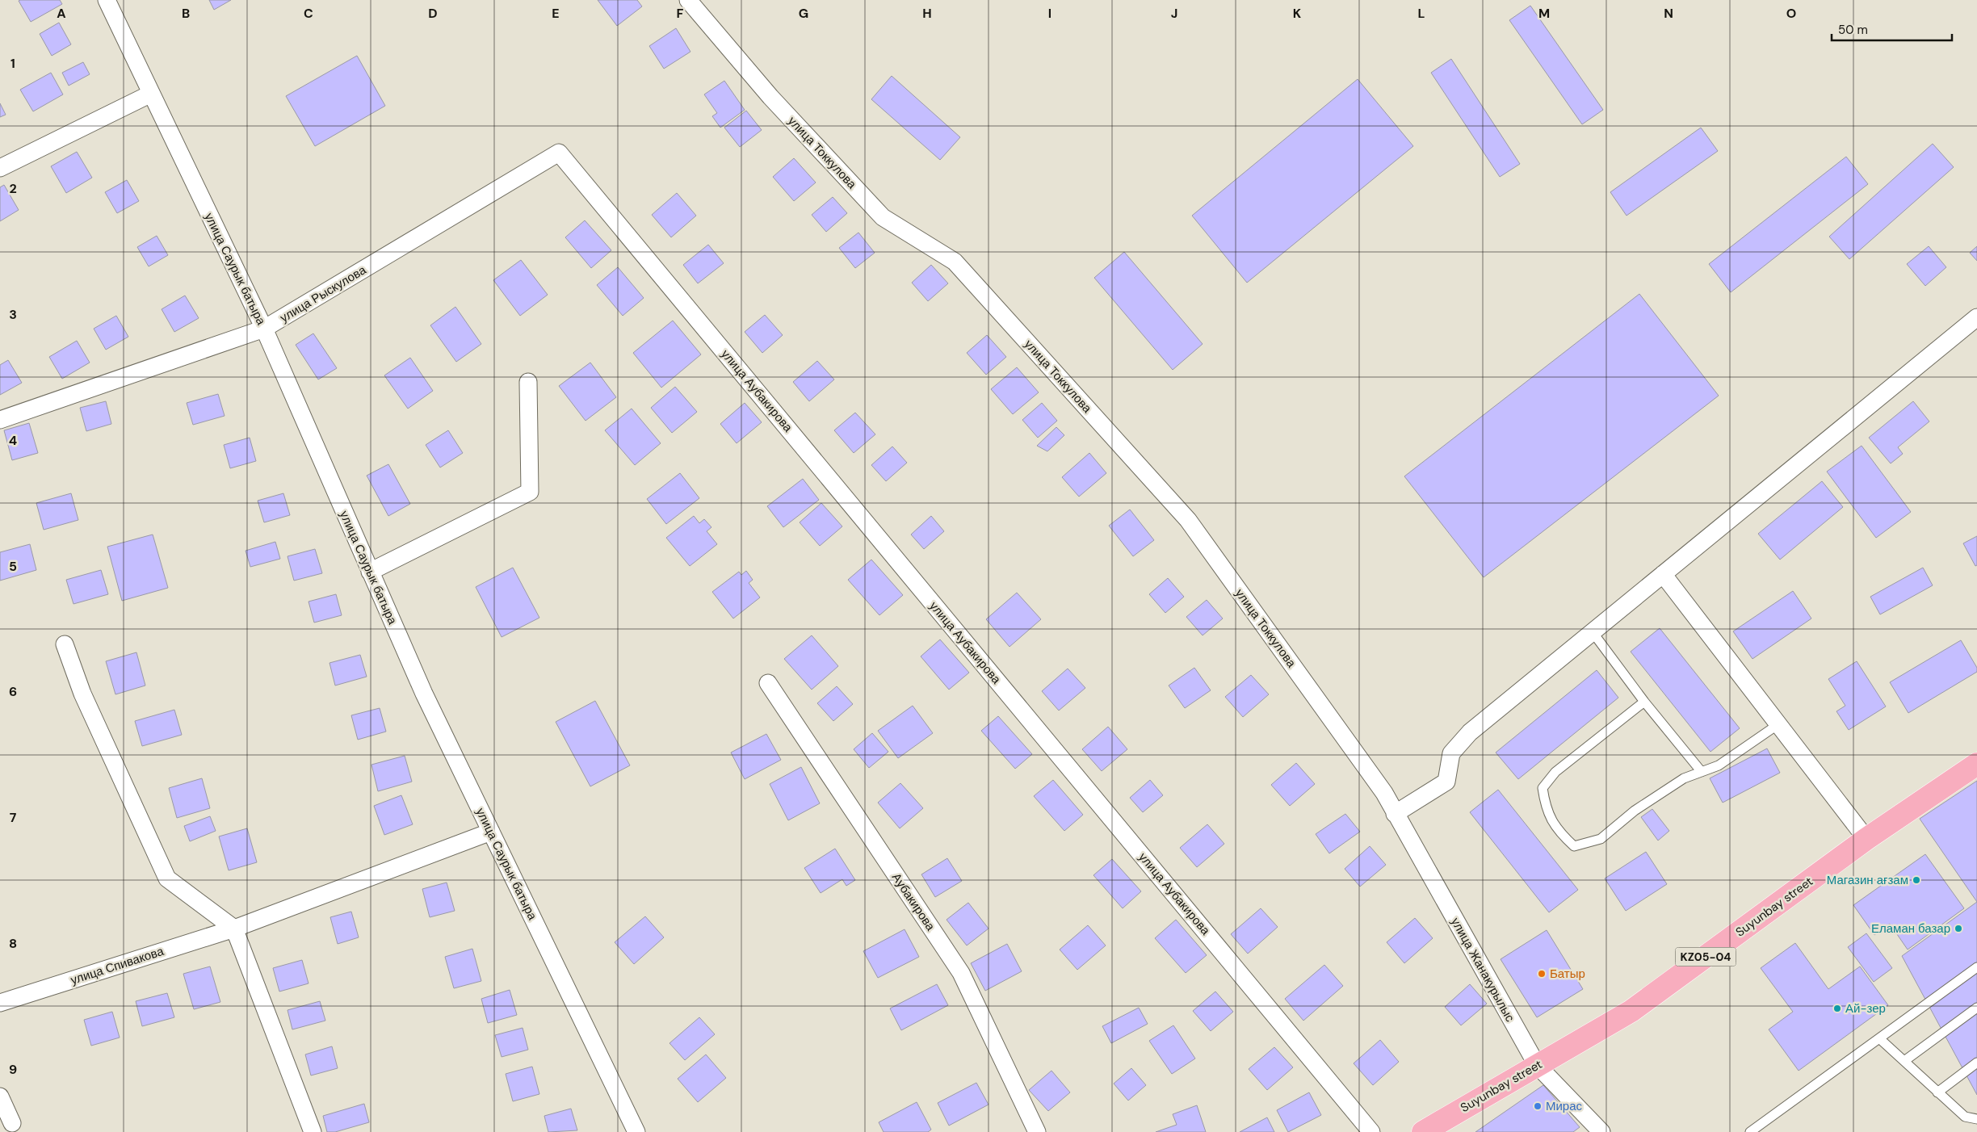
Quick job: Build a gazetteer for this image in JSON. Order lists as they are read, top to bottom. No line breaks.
{"streets":{"main road":["Suyunbay street","KZ05-04"],"street":["улица Токкулова","улица Саурык батыра","улица Рыскулова","улица Аубакирова","Аубакирова","улица Спивакова","улица Жанакурылыс"]},"crossings":[["улица Токкулова","улица Жанакурылыс"],["улица Саурык батыра","улица Рыскулова"],["улица Саурык батыра","улица Спивакова"],["улица Рыскулова","улица Аубакирова"],["Suyunbay street","улица Жанакурылыс"]],"places":["Магазин ағзам","Еламан базар","Батыр","Ай-зер","Мирас"],"scale_bar":"50 m","grid":{"columns":["A","B","C","D","E","F","G","H","I","J","K","L","M","N","O"],"rows":["1","2","3","4","5","6","7","8","9"]}}
